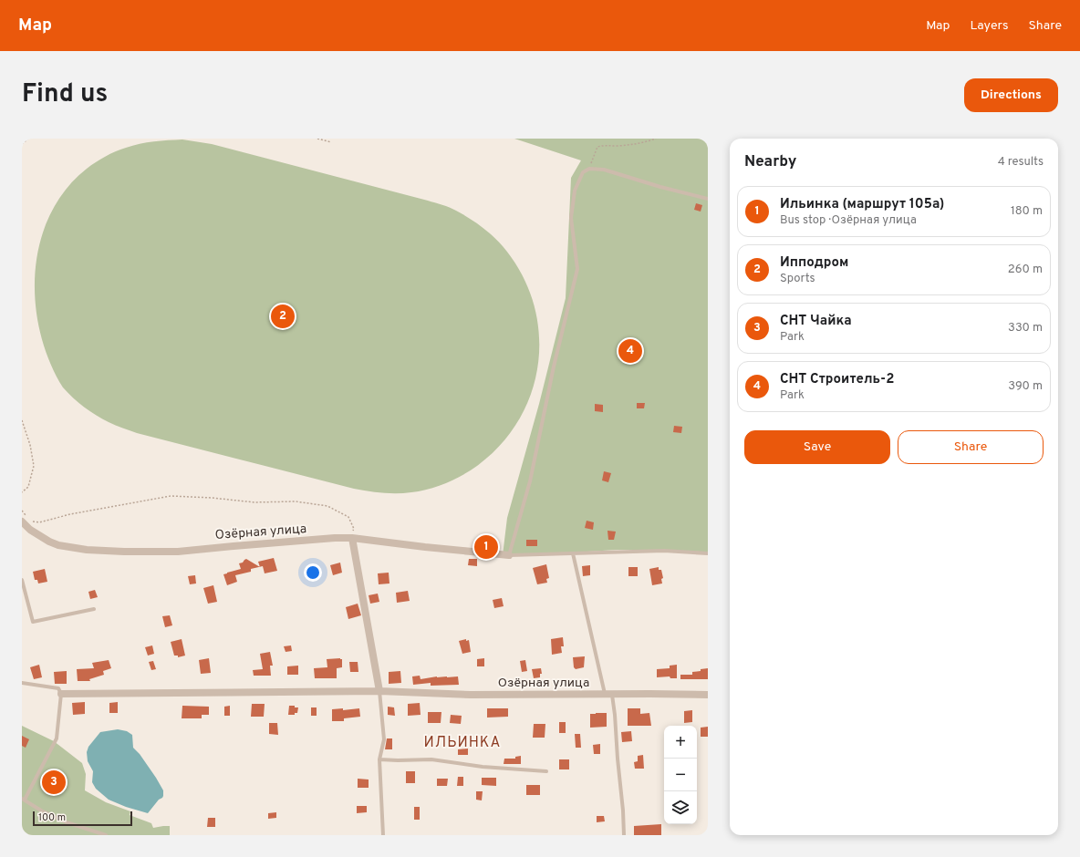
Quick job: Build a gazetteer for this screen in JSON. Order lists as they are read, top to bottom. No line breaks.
{"streets":{"street":["Озёрная улица"]},"districts":["ИЛЬИНКА"],"scale_bar":"100 m","page":{"header":"Map","nav":["Map","Layers","Share"],"title":"Find us","buttons":["Directions",["Save","Share"]],"heading":["Nearby","4 results"],"list":[{"mark":"1","name":"Ильинка (маршрут 105а)","note":"Bus stop · Озёрная улица","value":"180 m"},{"mark":"2","name":"Ипподром","note":"Sports","value":"260 m"},{"mark":"3","name":"СНТ Чайка","note":"Park","value":"330 m"},{"mark":"4","name":"СНТ Строитель-2","note":"Park","value":"390 m"}],"pins":["2","4","1","3"],"map_buttons":["+","−"],"scale":"100 m"}}
